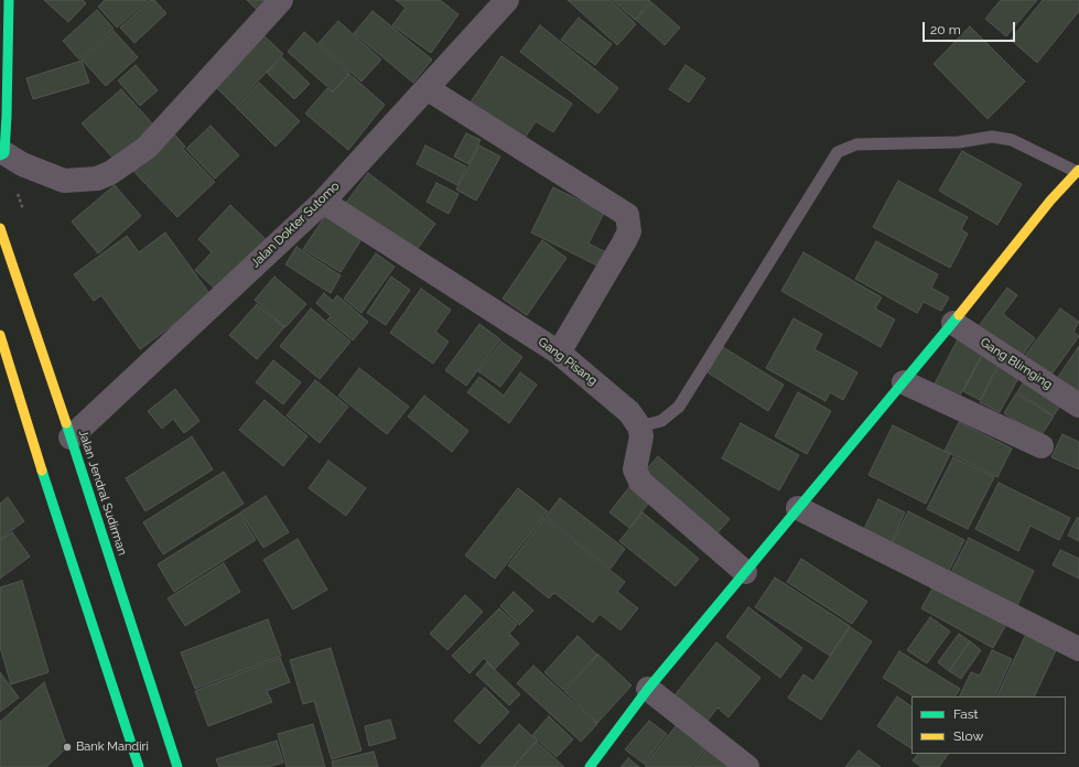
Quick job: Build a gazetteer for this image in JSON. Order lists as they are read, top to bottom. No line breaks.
{"streets":{"main road":["Jalan Jendral Sudirman"],"street":["Jalan Dokter Sutomo","Gang Pisang","Gang Blimging"]},"crossings":[["Jalan Dokter Sutomo","Gang Pisang"],["Jalan Dokter Sutomo","Jalan Jendral Sudirman"]],"places":["Bank Mandiri"],"legend":["Fast","Slow"],"scale_bar":"20 m"}
